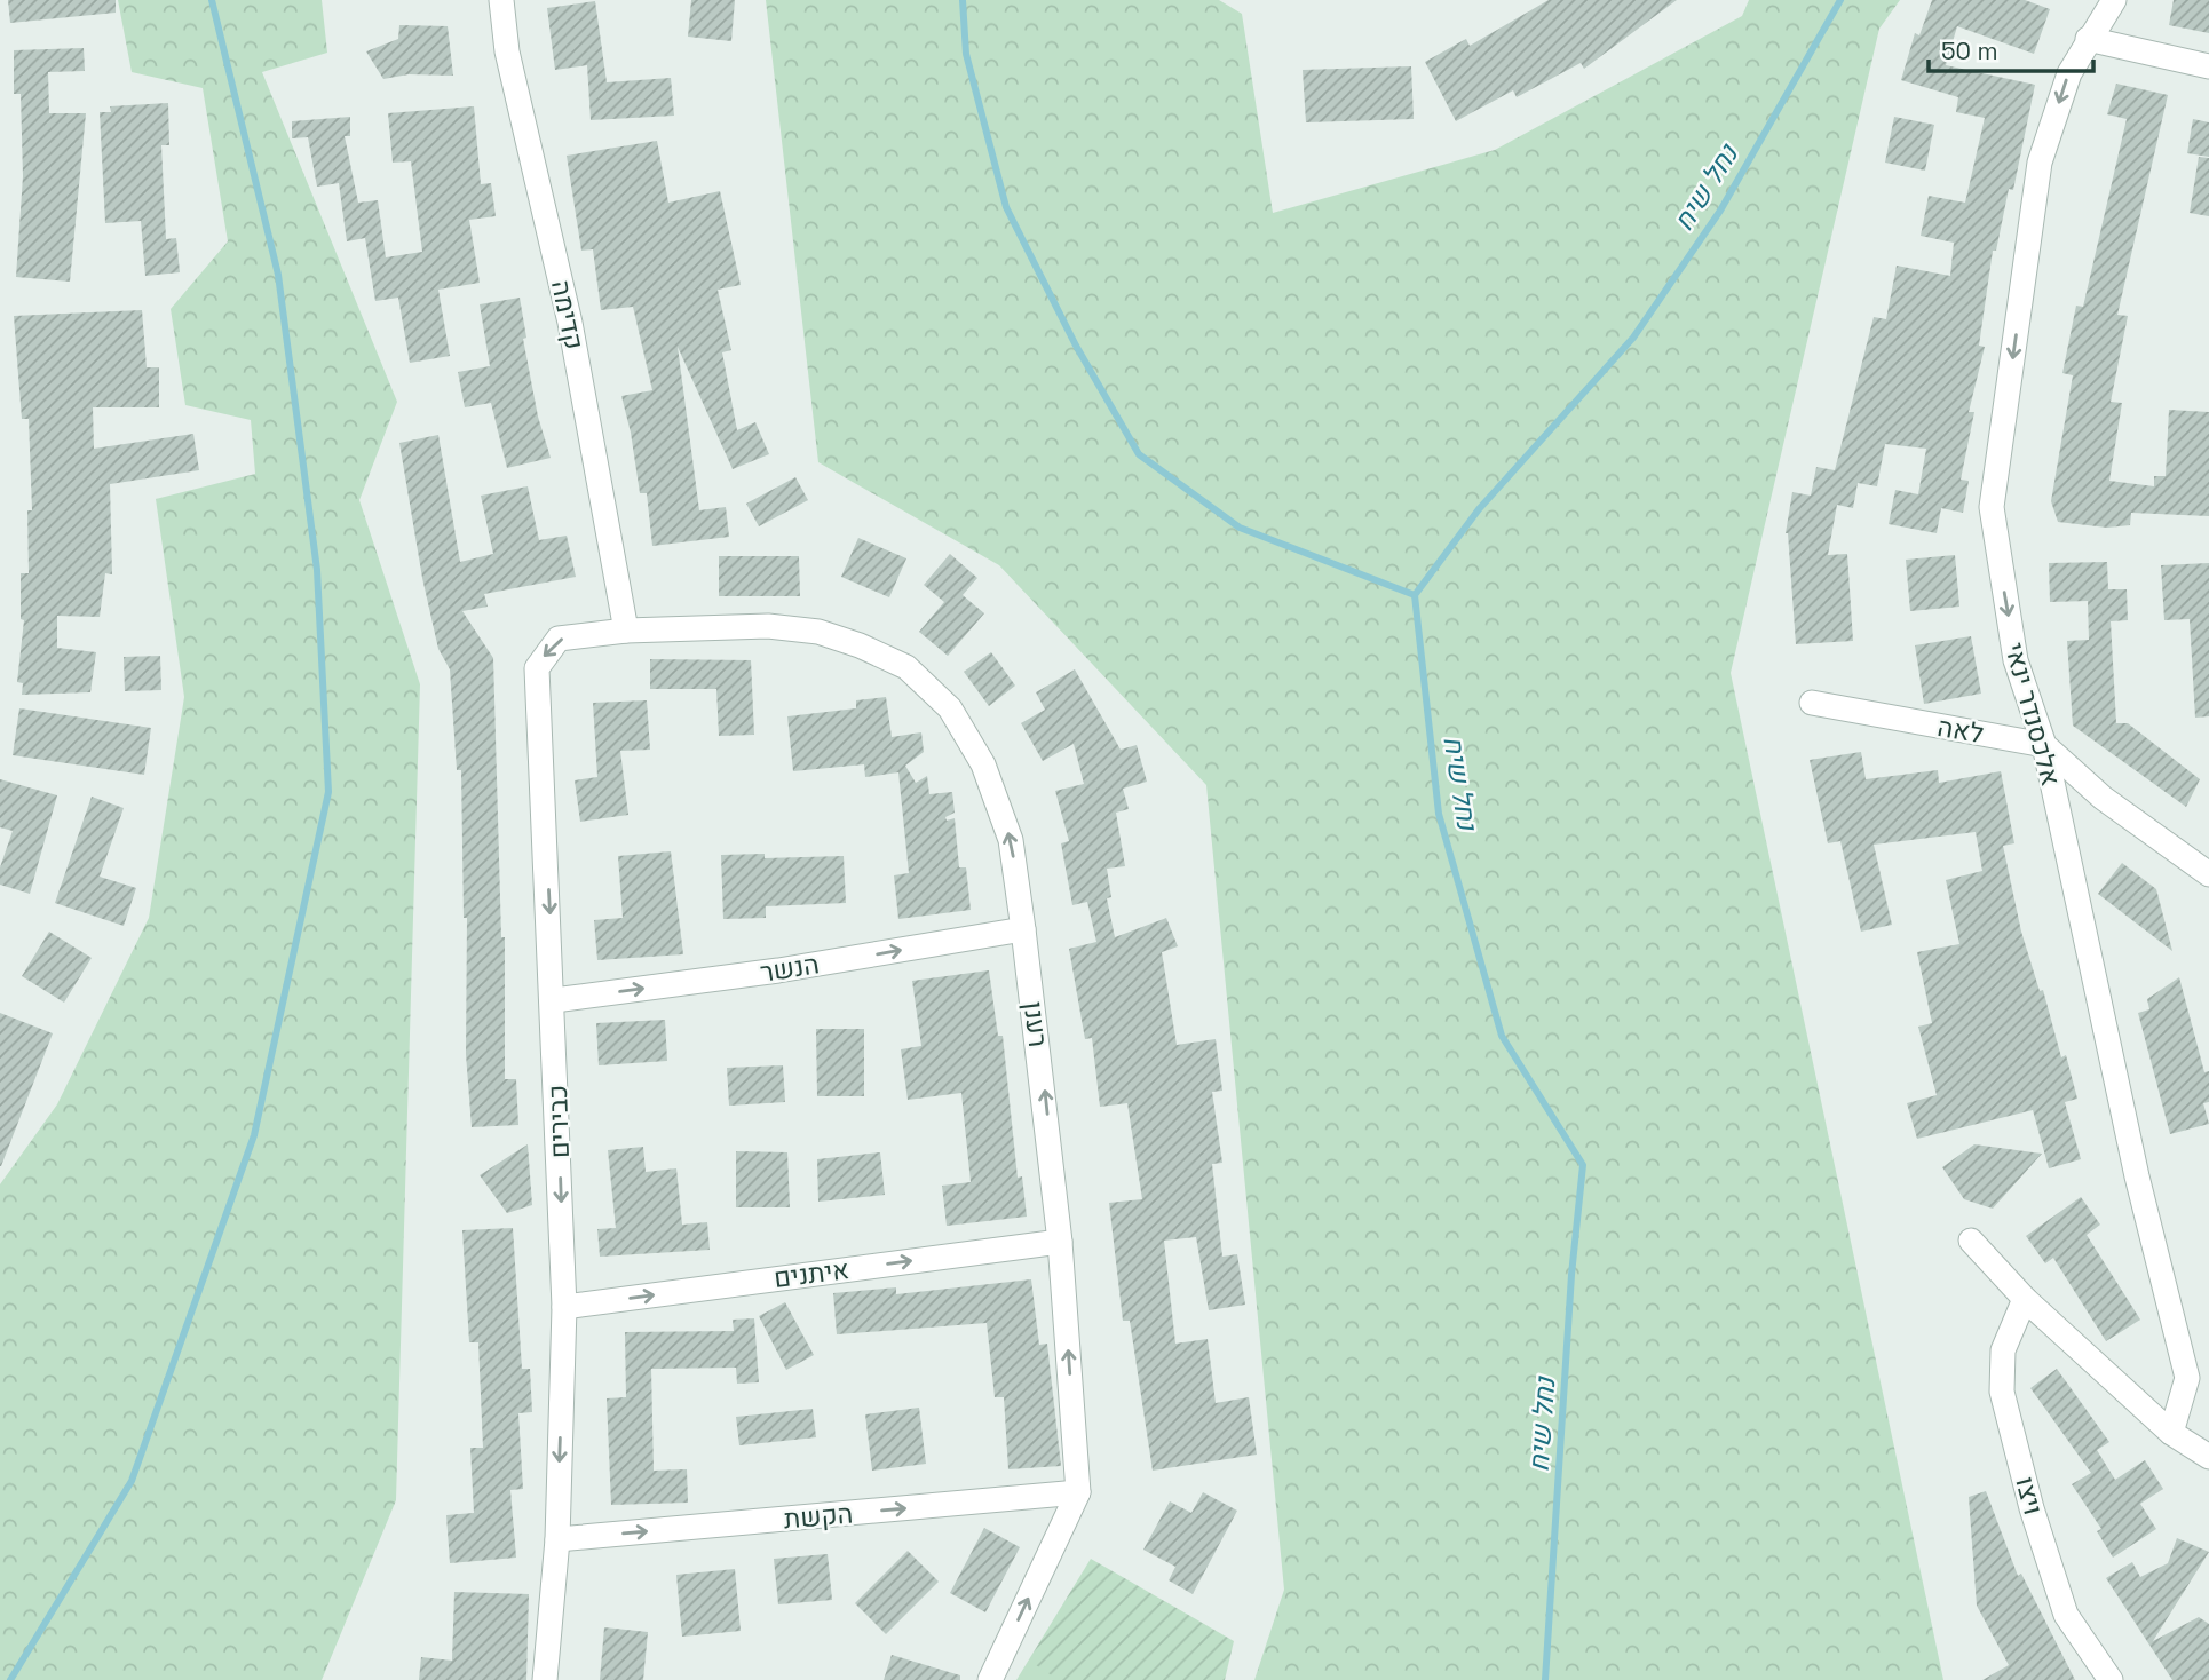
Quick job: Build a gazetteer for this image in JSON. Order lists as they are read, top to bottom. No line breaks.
{"streets":{"street":["קדימה","אלכסנדר ינאי","לאה","הנשר","רענן","כבירים","איתנים","ויצו","הקשת"]},"crossings":[["קדימה","רענן"],["קדימה","כבירים"],["אלכסנדר ינאי","לאה"],["הנשר","רענן"],["הנשר","כבירים"],["רענן","כבירים"],["רענן","איתנים"],["רענן","הקשת"],["כבירים","איתנים"],["כבירים","הקשת"]],"one_way":["אלכסנדר ינאי","הנשר","רענן","כבירים","איתנים","הקשת"],"water":["נחל שיח"],"scale_bar":"50 m"}
